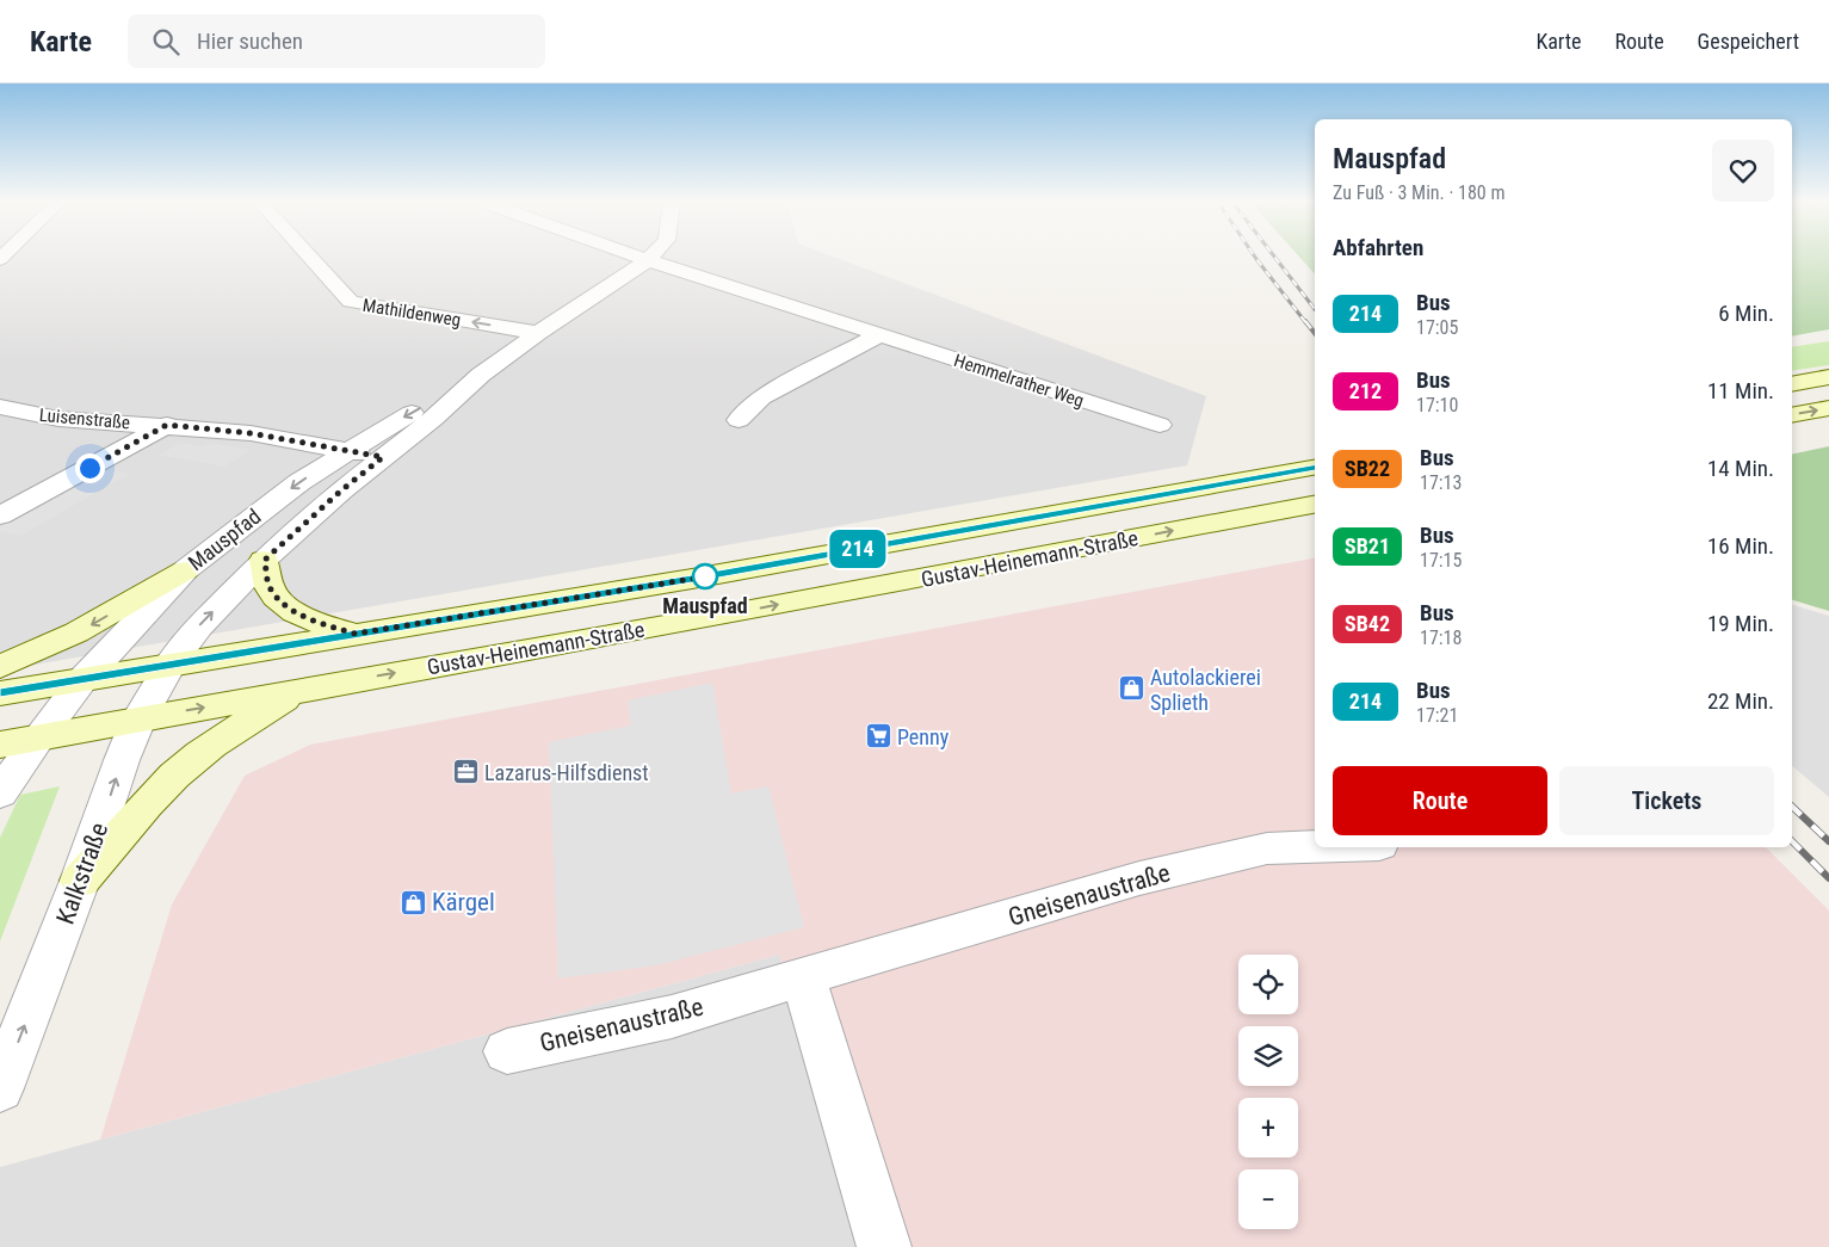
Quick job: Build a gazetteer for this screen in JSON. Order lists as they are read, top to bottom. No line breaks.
{"streets":{"main road":["Gustav-Heinemann-Straße"],"street":["Mathildenweg","Hemmelrather Weg","Luisenstraße","Mauspfad","Kalkstraße","Gneisenaustraße"]},"crossings":[["Mathildenweg","Mauspfad"],["Hemmelrather Weg","Mauspfad"],["Luisenstraße","Mauspfad"],["Mauspfad","Gustav-Heinemann-Straße"],["Mauspfad","Kalkstraße"],["Gustav-Heinemann-Straße","Kalkstraße"]],"one_way":["Mathildenweg"],"places":{"other":["Mauspfad"],"shop":["Autolackierei Splieth","Kärgel"],"supermarket":["Penny"],"office":["Lazarus-Hilfsdienst"]},"lines":["bus line 214"],"page":{"header":"Karte","search":"Hier suchen","nav":["Karte","Route","Gespeichert"],"on_map":"214","heading":[["Mauspfad","Zu Fuß · 3 Min. · 180 m"],"Abfahrten"],"list":[{"mark":"214","name":"Bus","note":"17:05","value":"6 Min."},{"mark":"212","name":"Bus","note":"17:10","value":"11 Min."},{"mark":"SB22","name":"Bus","note":"17:13","value":"14 Min."},{"mark":"SB21","name":"Bus","note":"17:15","value":"16 Min."},{"mark":"SB42","name":"Bus","note":"17:18","value":"19 Min."},{"mark":"214","name":"Bus","note":"17:21","value":"22 Min."}],"buttons":["Route","Tickets"],"map_buttons":["+","−"]}}
